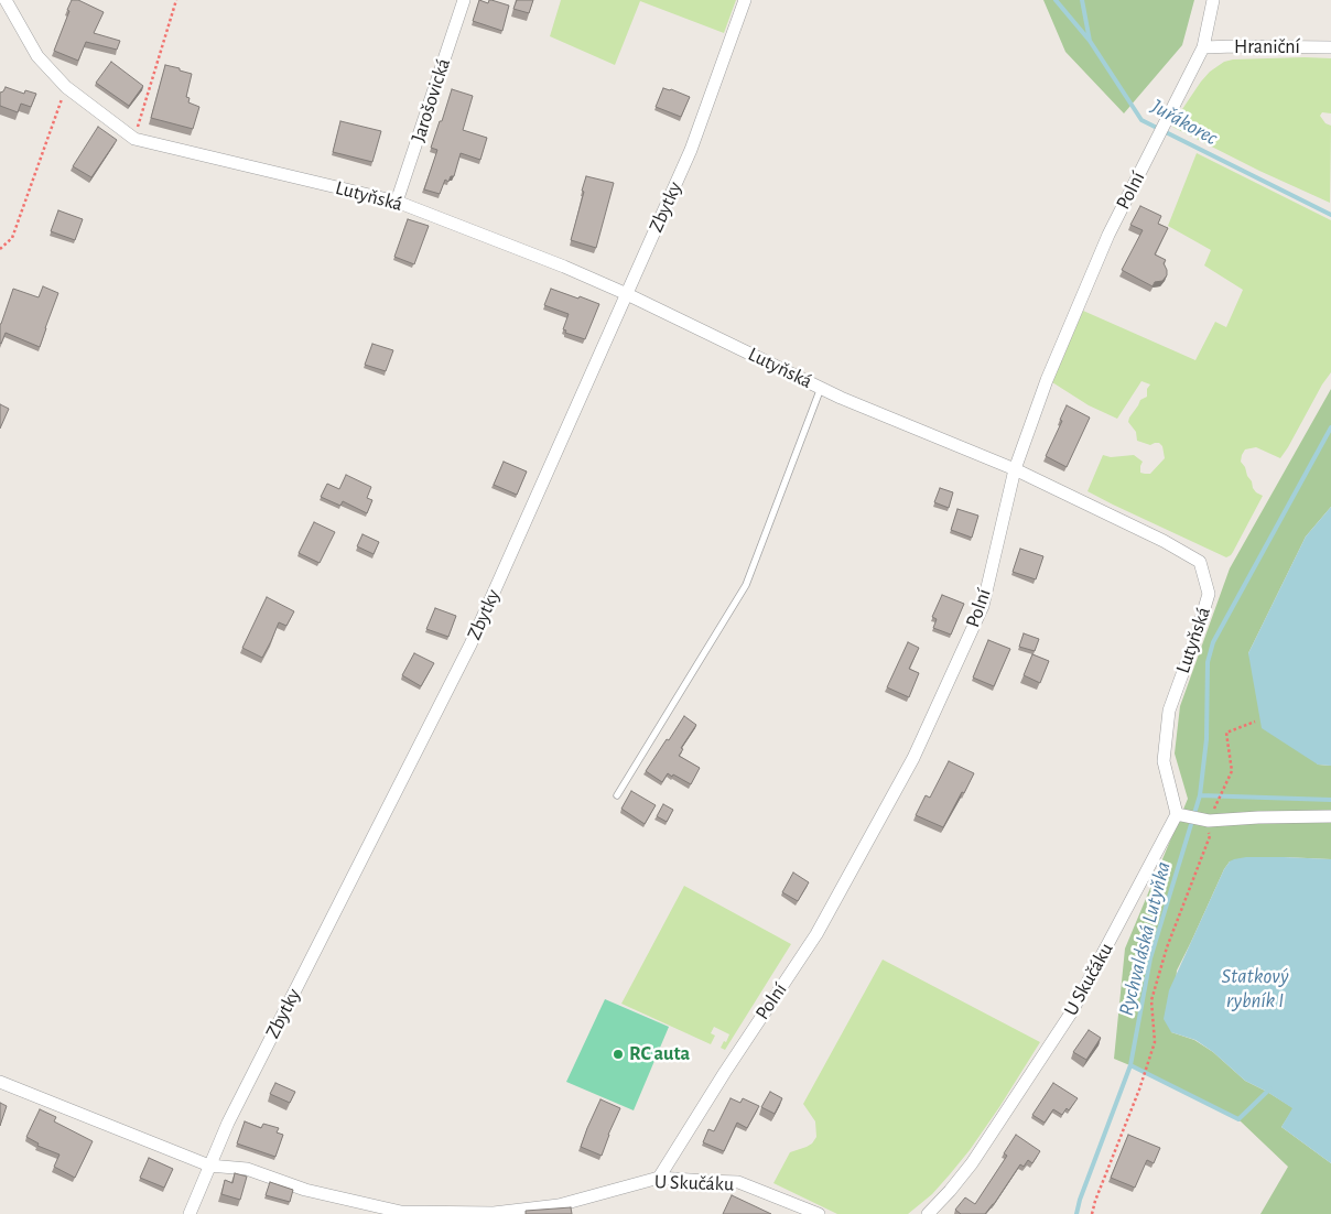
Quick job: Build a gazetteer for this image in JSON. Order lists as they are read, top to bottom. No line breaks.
{"streets":{"street":["Hraniční","Jarošovická","Polní","Lutyňská","Zbytky","U Skučáku"]},"crossings":[["Hraniční","Polní"],["Jarošovická","Lutyňská"],["Polní","Lutyňská"],["Polní","U Skučáku"],["Lutyňská","Zbytky"],["Lutyňská","U Skučáku"],["Zbytky","U Skučáku"]],"water":["Juřákorec","Rychvaldská Lutyňka","Statkový rybník I"],"places":["RC auta"]}
